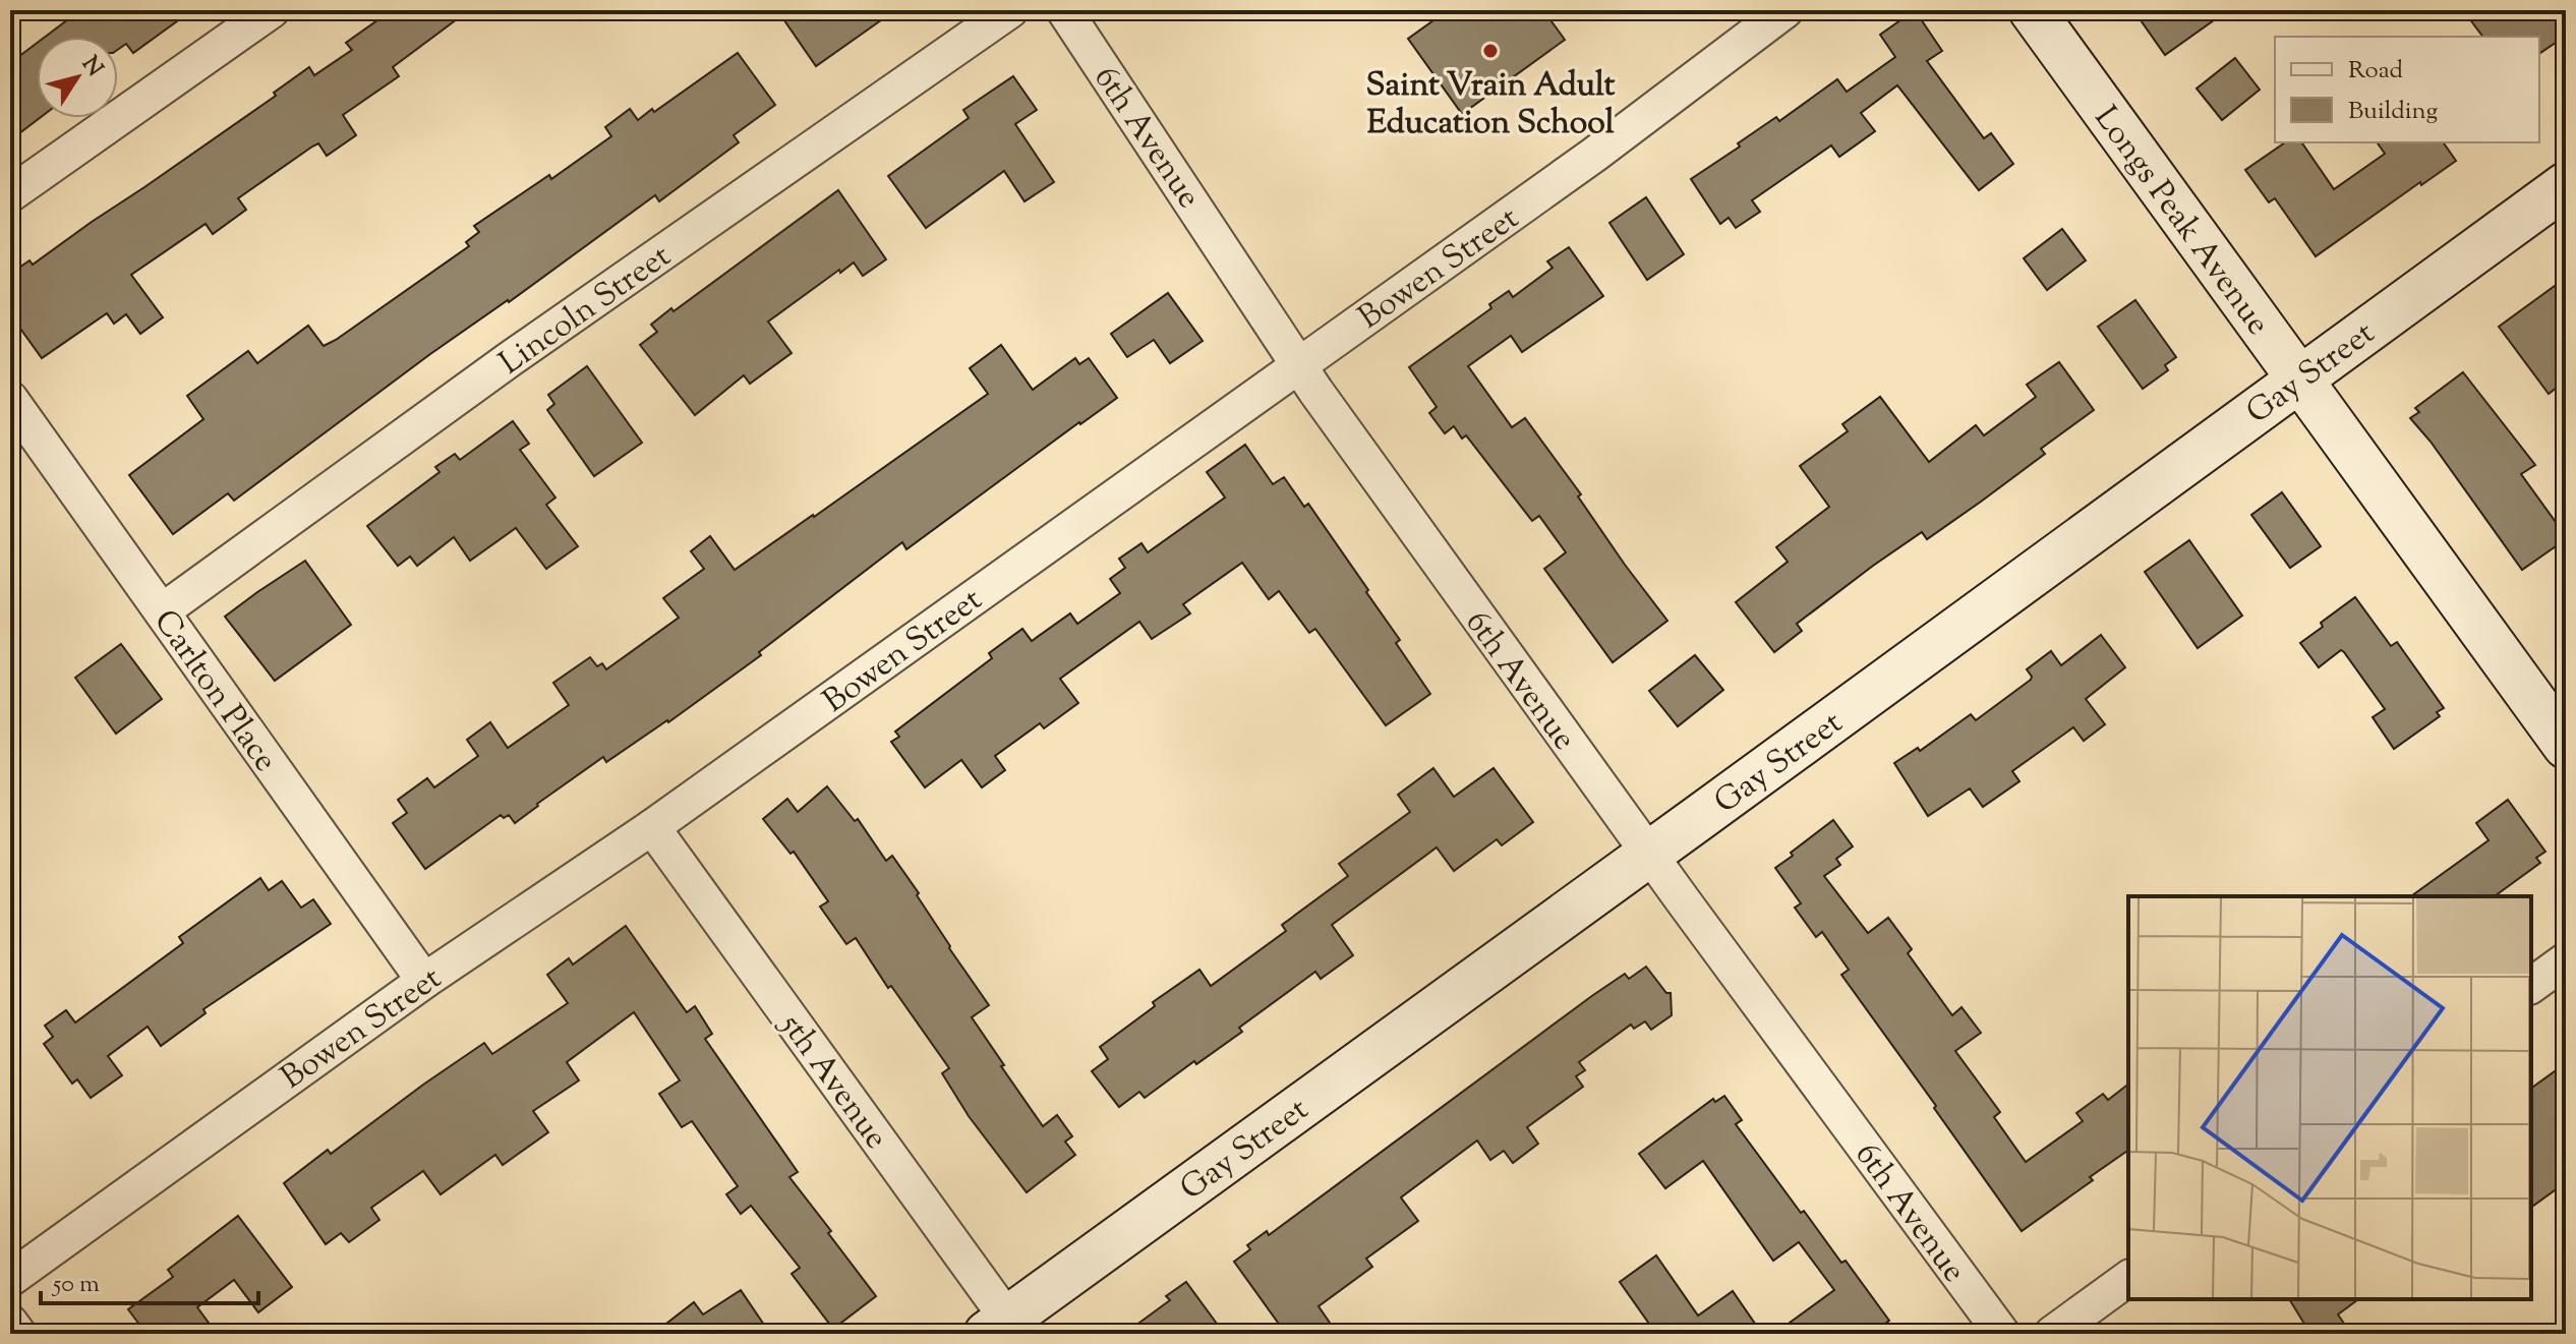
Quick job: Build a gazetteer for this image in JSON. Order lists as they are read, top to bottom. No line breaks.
{"streets":{"street":["6th Avenue","Longs Peak Avenue","Bowen Street","Lincoln Street","Gay Street","Carlton Place","5th Avenue"]},"crossings":[["6th Avenue","Bowen Street"],["6th Avenue","Gay Street"],["Longs Peak Avenue","Gay Street"],["Bowen Street","Carlton Place"],["Bowen Street","5th Avenue"],["Lincoln Street","Carlton Place"],["Gay Street","5th Avenue"]],"places":["Saint Vrain Adult Education School"],"legend":["Road","Building"],"scale_bar":"50 m","north":"top right"}
